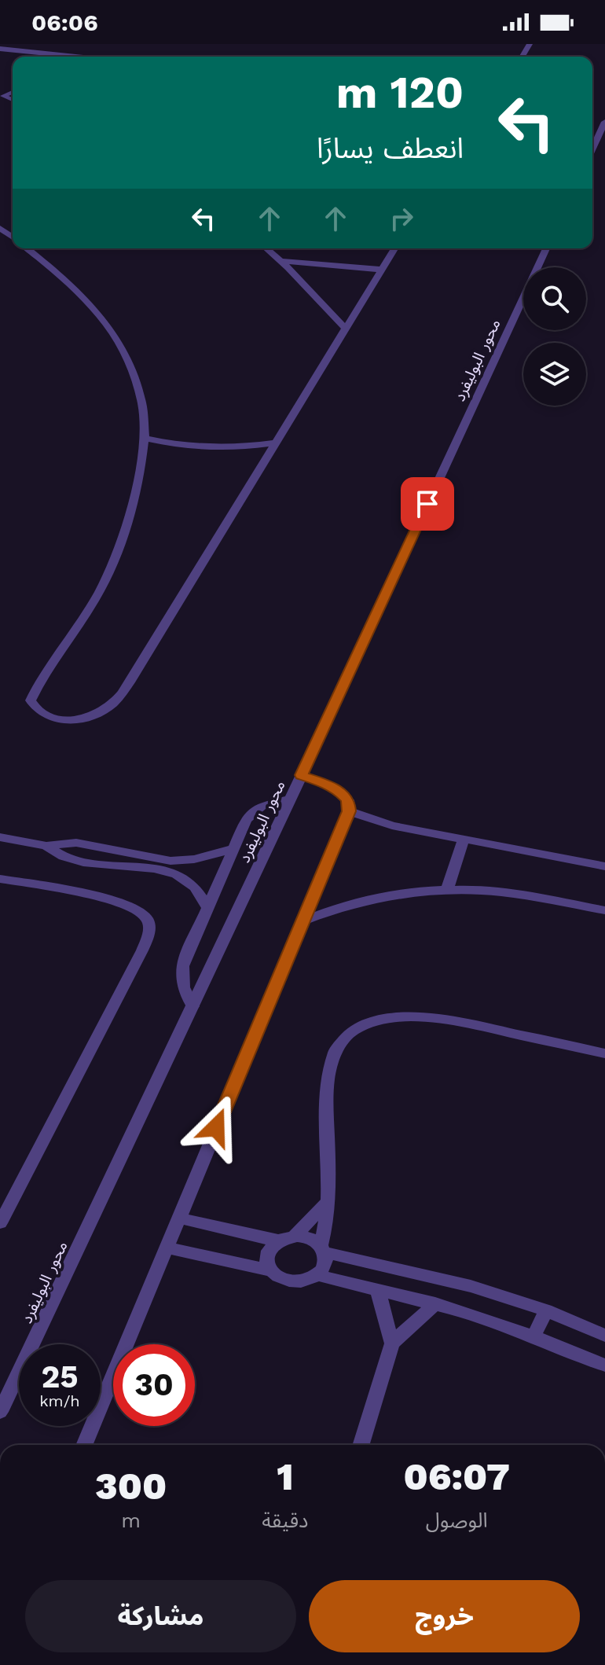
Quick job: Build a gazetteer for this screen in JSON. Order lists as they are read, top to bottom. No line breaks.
{"streets":{"street":["محور البوليفرد"]},"page":{"status":"06:06","turn":["120 m","انعطف يسارًا"],"speed":"25 km/h","limit":"30","eta":["06:07","الوصول","1","دقيقة","300","m"],"buttons":["خروج","مشاركة"]}}
